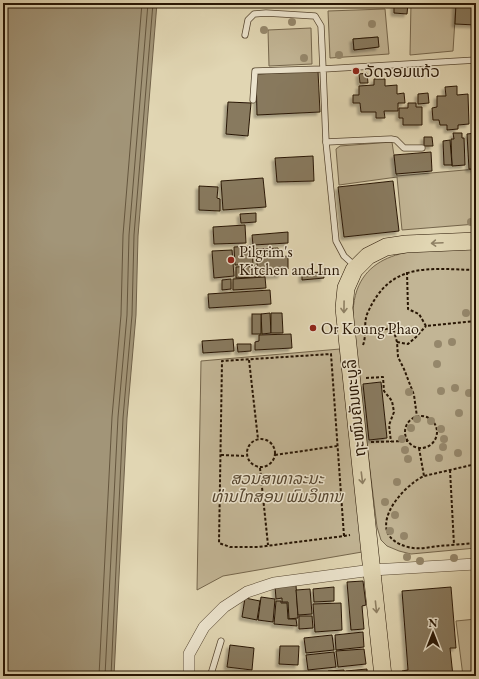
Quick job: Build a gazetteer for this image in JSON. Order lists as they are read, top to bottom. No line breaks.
{"streets":{"main road":["ຖະໜົນຄັນທະບູລີ"]},"one_way":["ຖະໜົນຄັນທະບູລີ"],"parks":["ສວນສາທາລະນະ ທ່ານໄກສອນ ພົມວິຫານ"],"places":["ວັດຈອມແກ້ວ","Pilgrim's Kitchen and Inn","Or Koung Phao"],"north":"top"}
